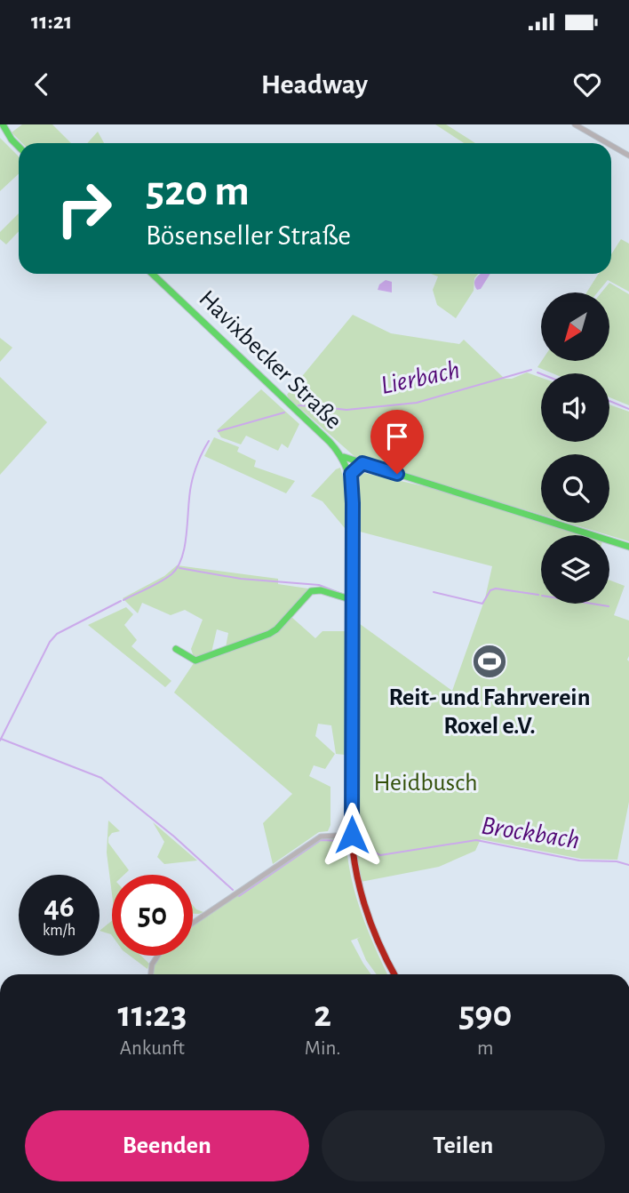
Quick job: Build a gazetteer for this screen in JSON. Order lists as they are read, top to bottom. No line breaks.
{"streets":{"main road":["Havixbecker Straße"]},"water":["Lierbach","Brockbach"],"parks":["Heidbusch"],"places":{"sports":["Reit- und Fahrverein Roxel e.V."]},"north":"bottom left","page":{"status":"11:21","header":"Headway","turn":["520 m","Bösenseller Straße"],"speed":"46 km/h","limit":"50","eta":["11:23","Ankunft","2","Min.","590","m"],"buttons":["Beenden","Teilen"]}}
